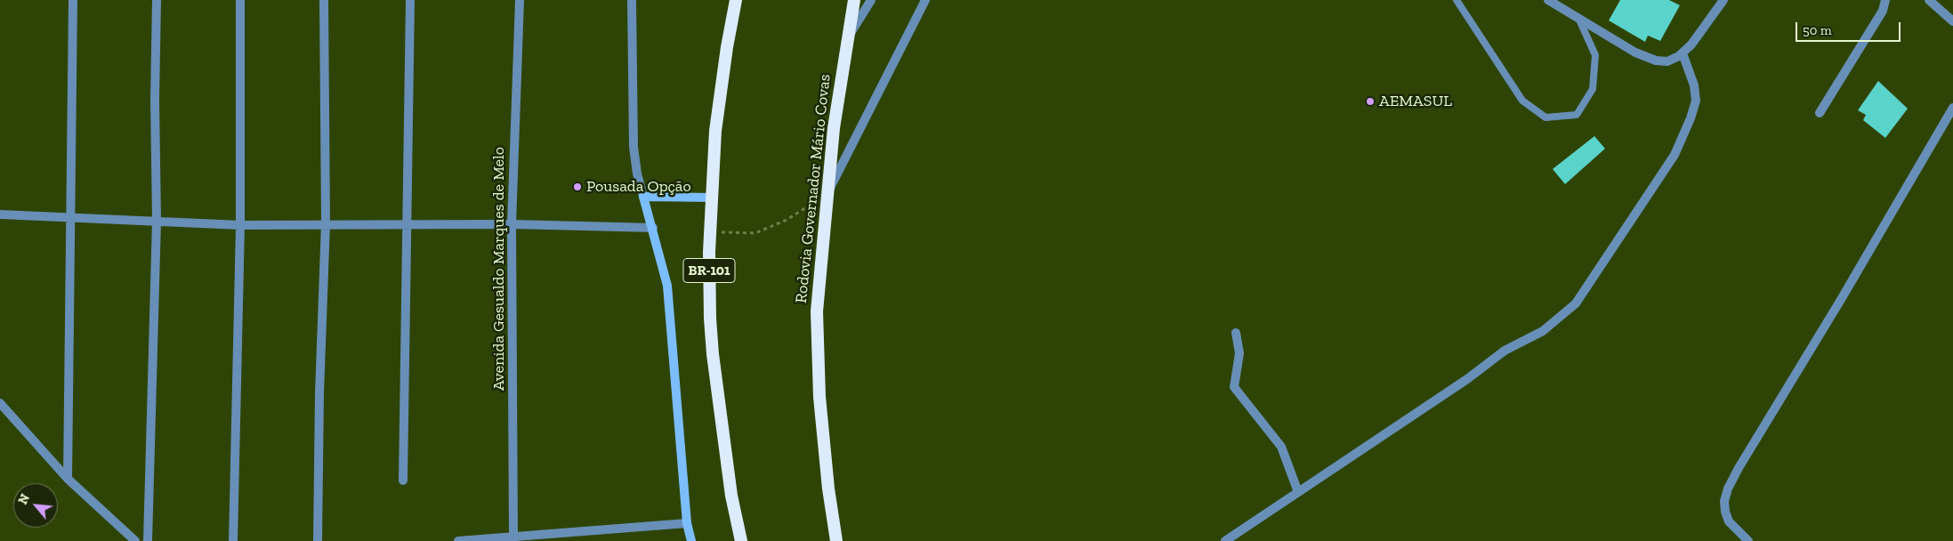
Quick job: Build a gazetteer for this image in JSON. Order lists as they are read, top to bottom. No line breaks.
{"streets":{"highway":["Rodovia Governador Mário Covas","BR-101"],"street":["Avenida Gesualdo Marques de Melo"]},"places":["AEMASUL","Pousada Opção"],"scale_bar":"50 m","north":"top left"}
